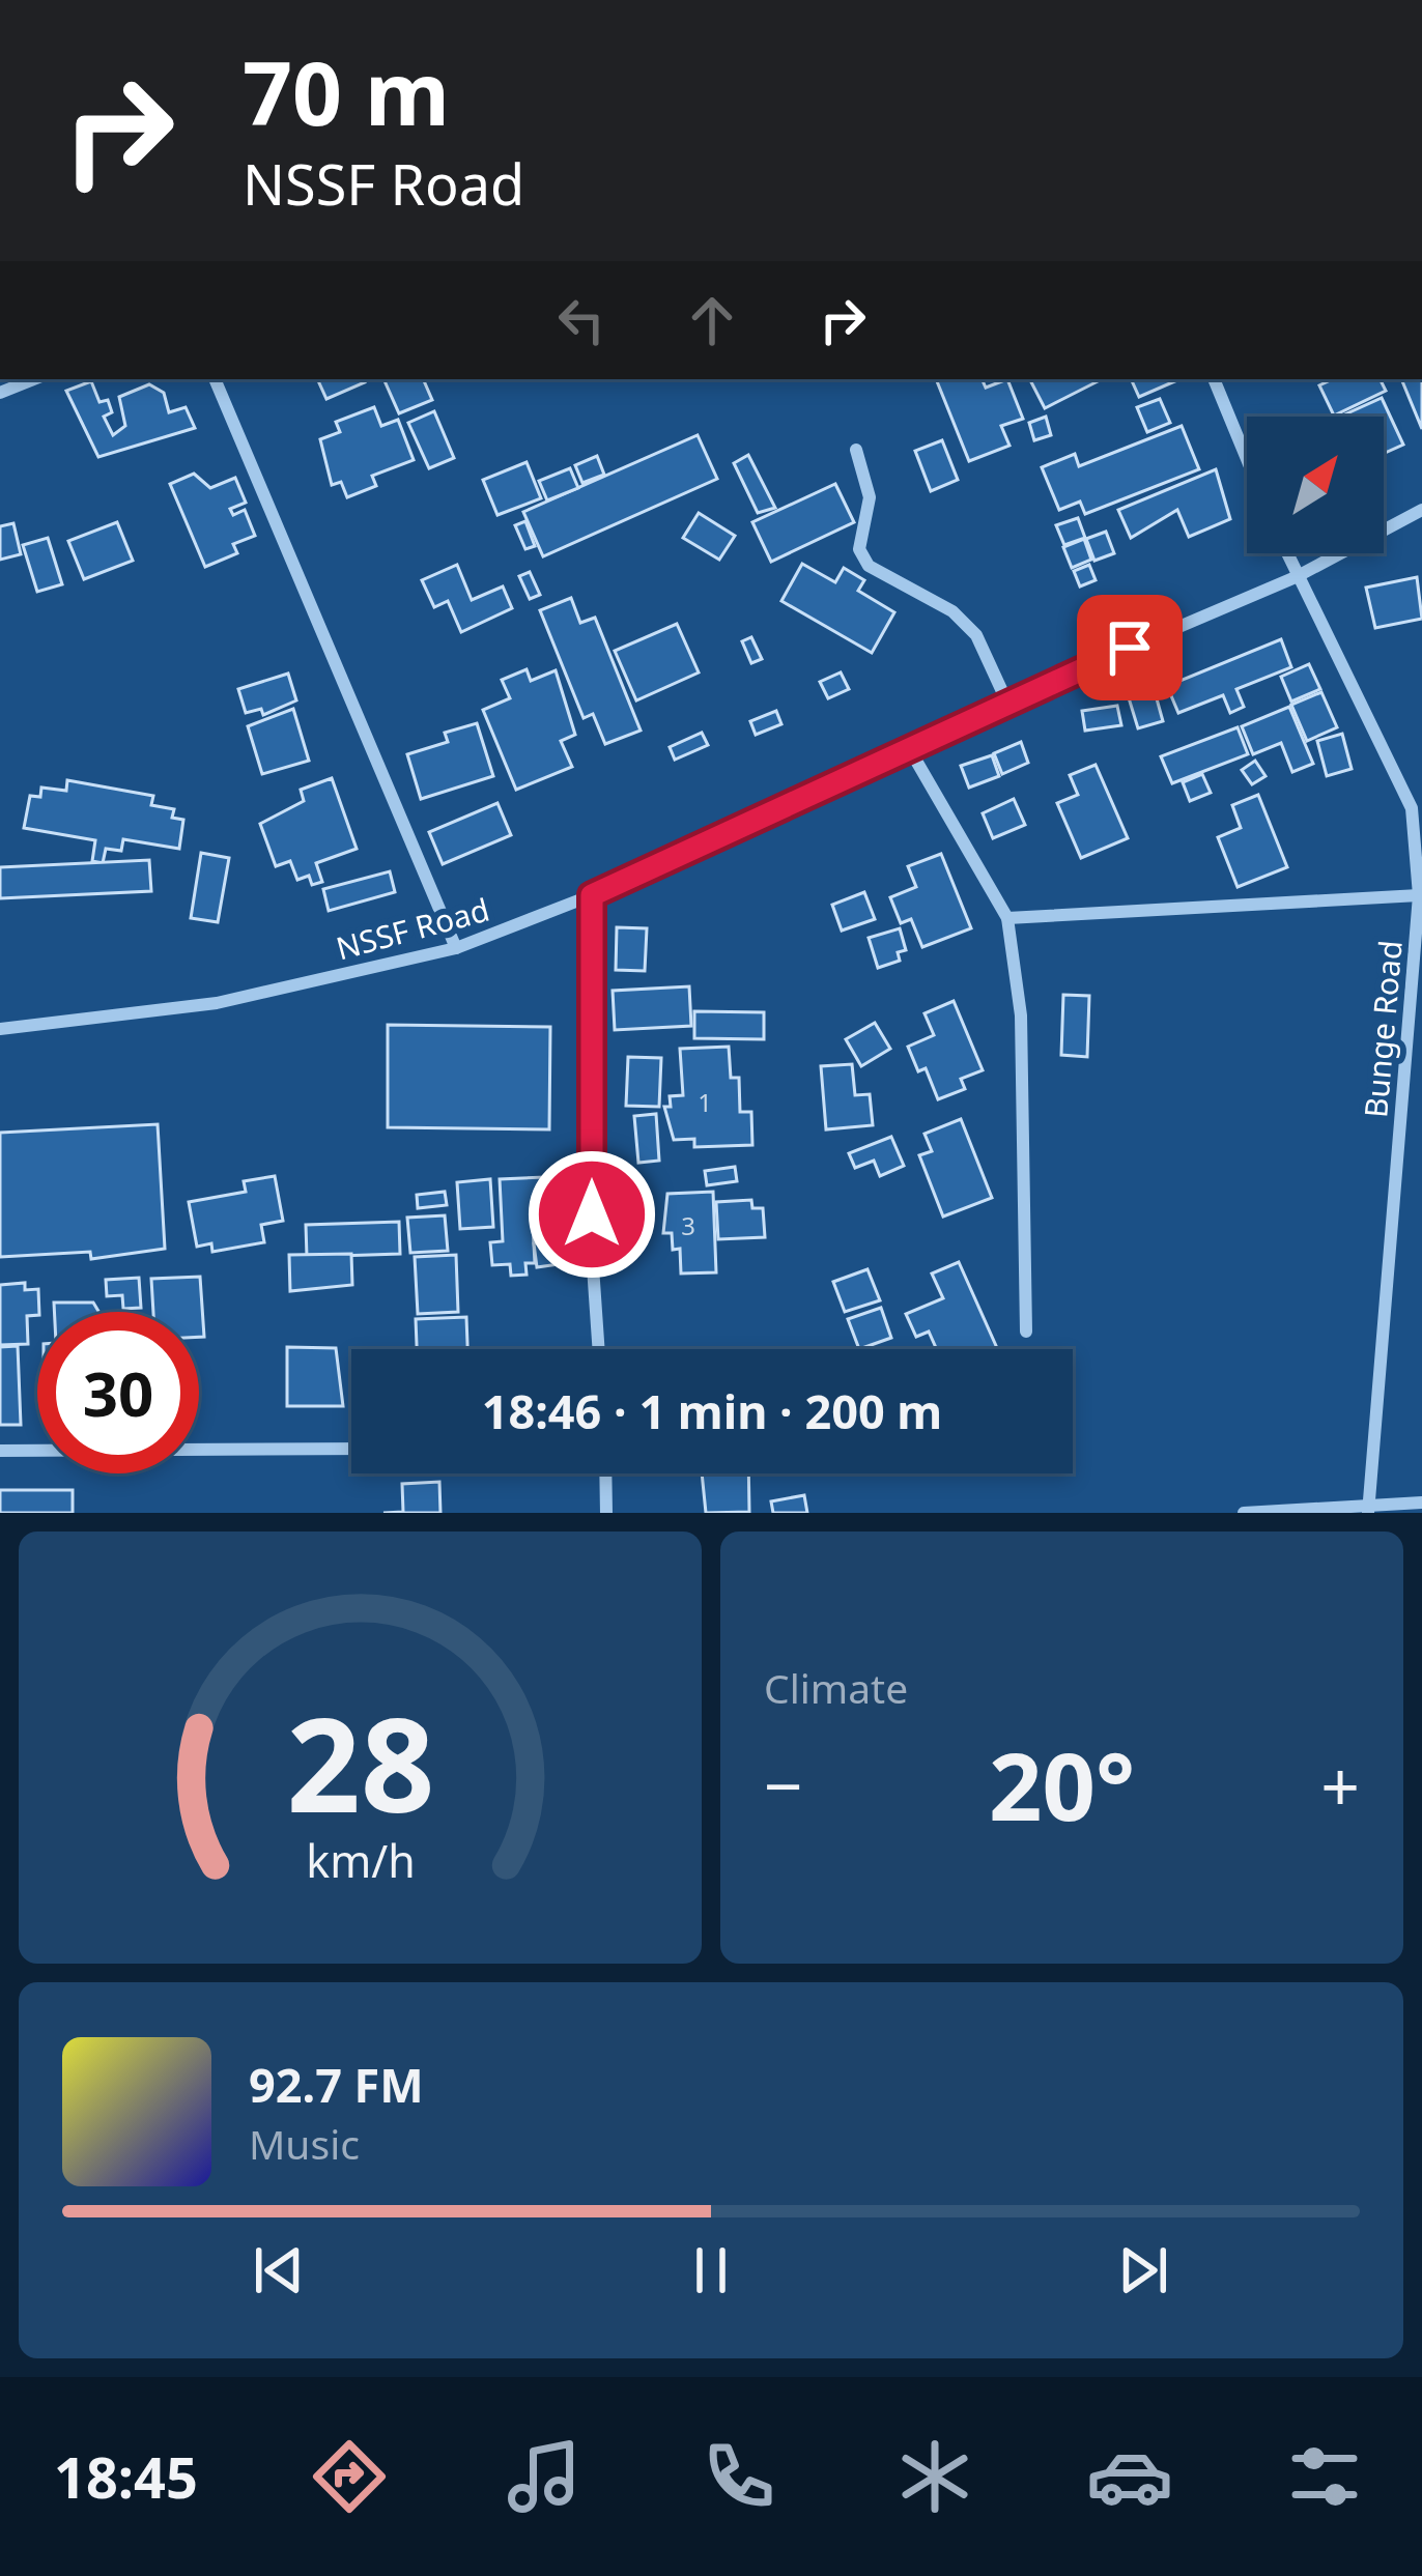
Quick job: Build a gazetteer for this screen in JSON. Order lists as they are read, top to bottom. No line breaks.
{"streets":{"street":["NSSF Road","Bunge Road"]},"crossings":[["NSSF Road","Bunge Road"]],"house_numbers":["1","3"],"north":"top right","page":{"turn":["70 m","NSSF Road"],"limit":"30","trip":"18:46 · 1 min · 200 m","tile":"Climate","heat":["−","20°","+"],"song":["92.7 FM","Music"],"tabs":"18:45","gauge":["28","km/h"]}}
